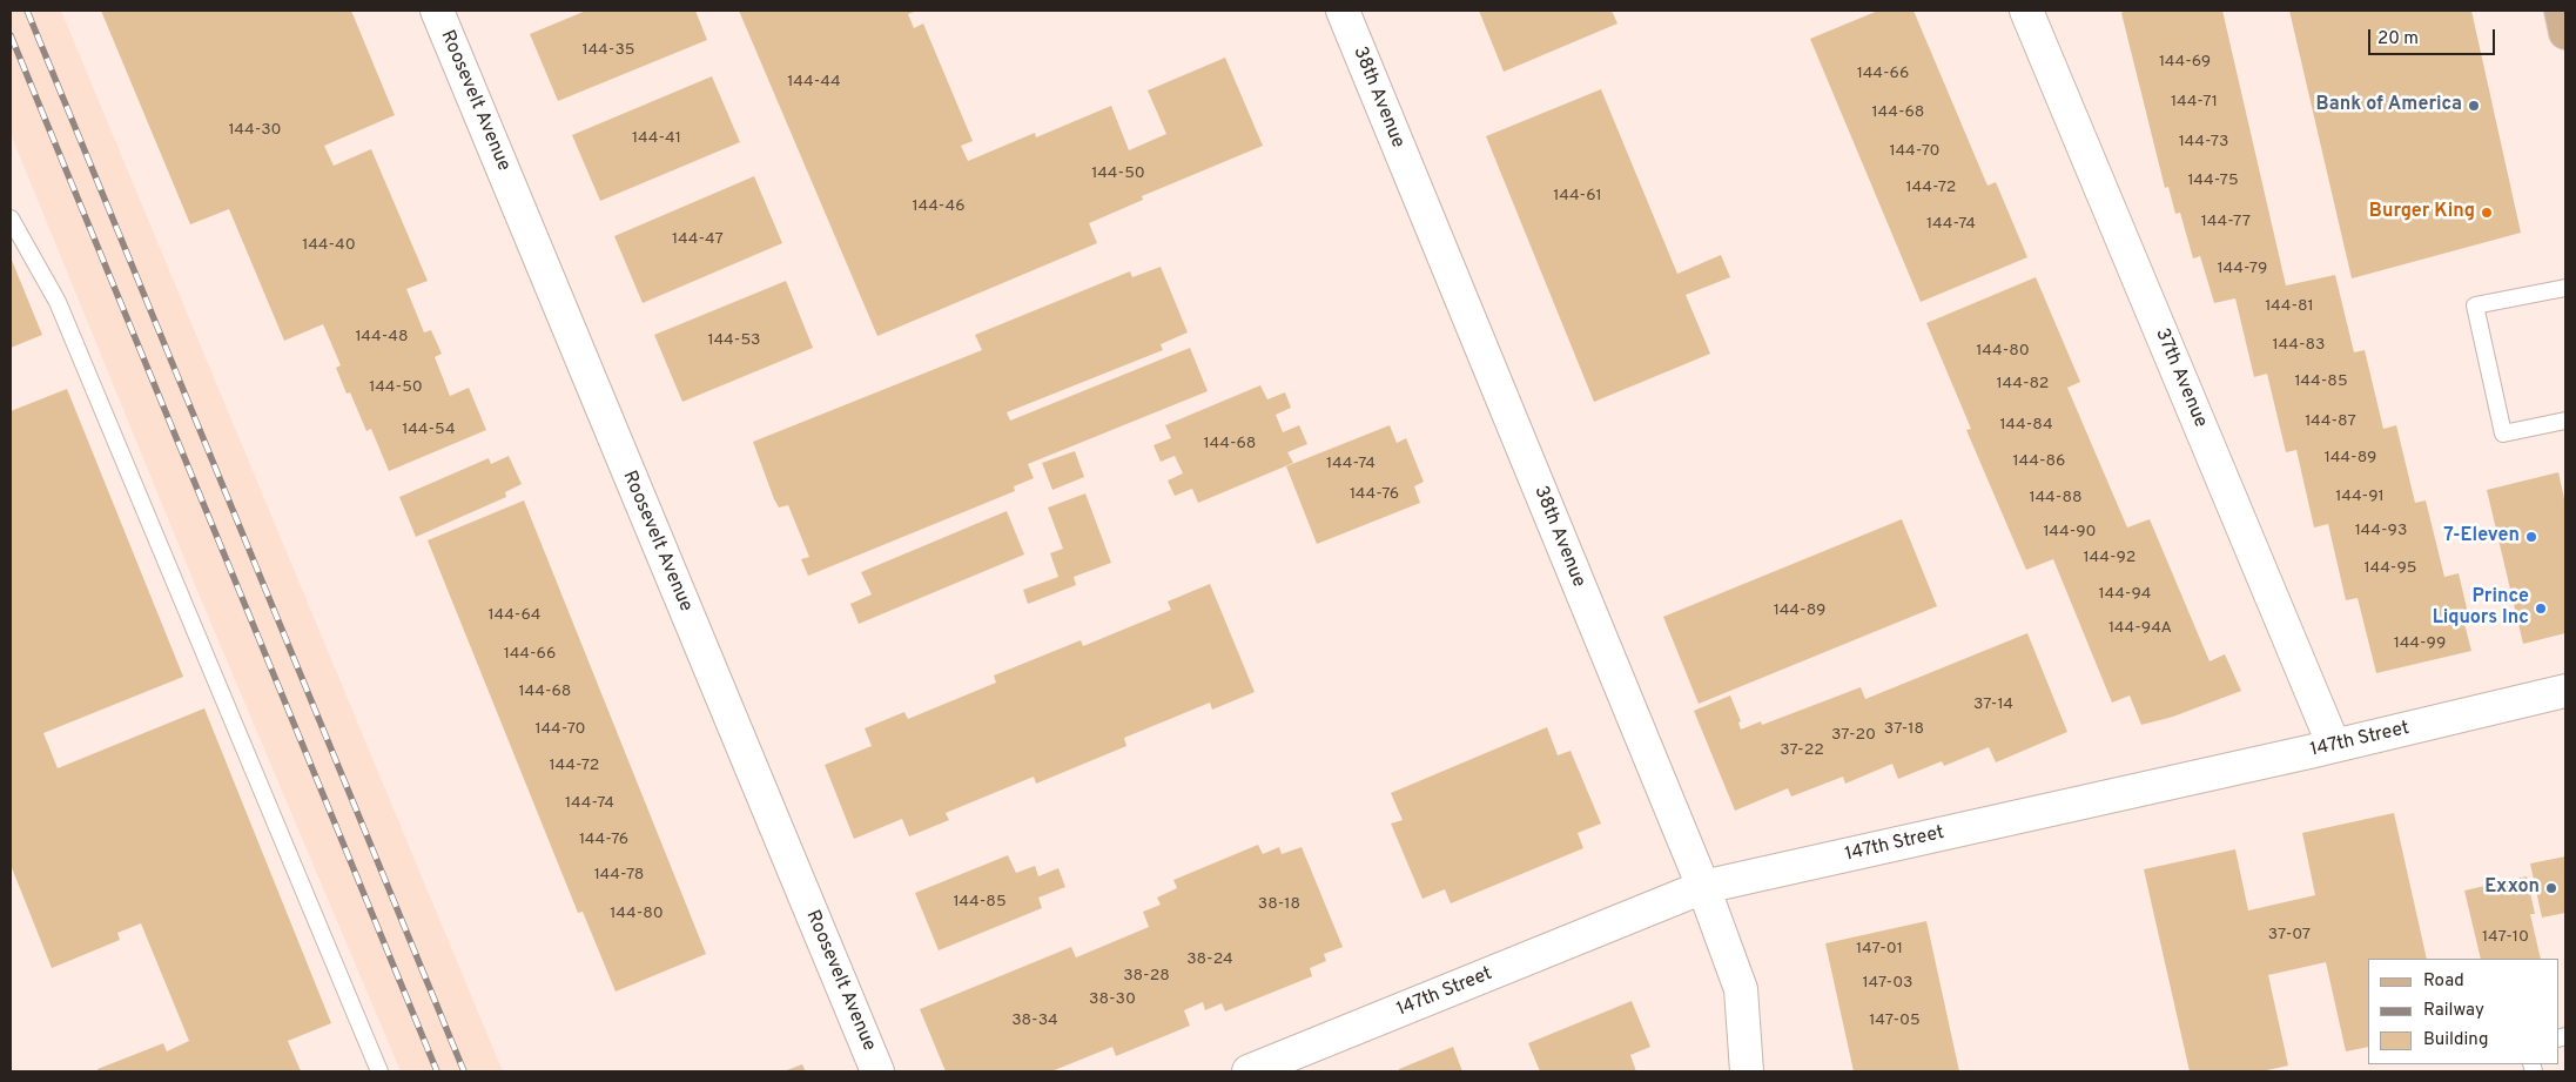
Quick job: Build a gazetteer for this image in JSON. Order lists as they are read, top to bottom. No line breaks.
{"streets":{"street":["38th Avenue","Roosevelt Avenue","37th Avenue","147th Street"]},"crossings":[["38th Avenue","147th Street"],["37th Avenue","147th Street"]],"places":["Bank of America","Burger King","7-Eleven","Prince Liquors Inc","Exxon"],"house_numbers":["144-35","144-69","144-66","144-44","144-71","144-68","144-30","144-41","144-73","144-70","144-50","144-75","144-72","144-61","144-46","144-77","144-74","144-47","144-40","144-79","144-81","144-48","144-53","144-83","144-80","144-85","144-82","144-50","144-87","144-84","144-54","144-68","144-89","144-86","144-74","144-76","144-91","144-88","144-93","144-90","144-92","144-95","144-94","144-89","144-64","144-94A","144-99","144-66","144-68","37-14","144-70","37-18","37-20","37-22","144-72","144-74","144-76","144-78","144-85","38-18","144-80","37-07","147-10","147-01","38-24","38-28","147-03","38-30","38-34","147-05"],"legend":["Road","Railway","Building"],"scale_bar":"20 m"}
